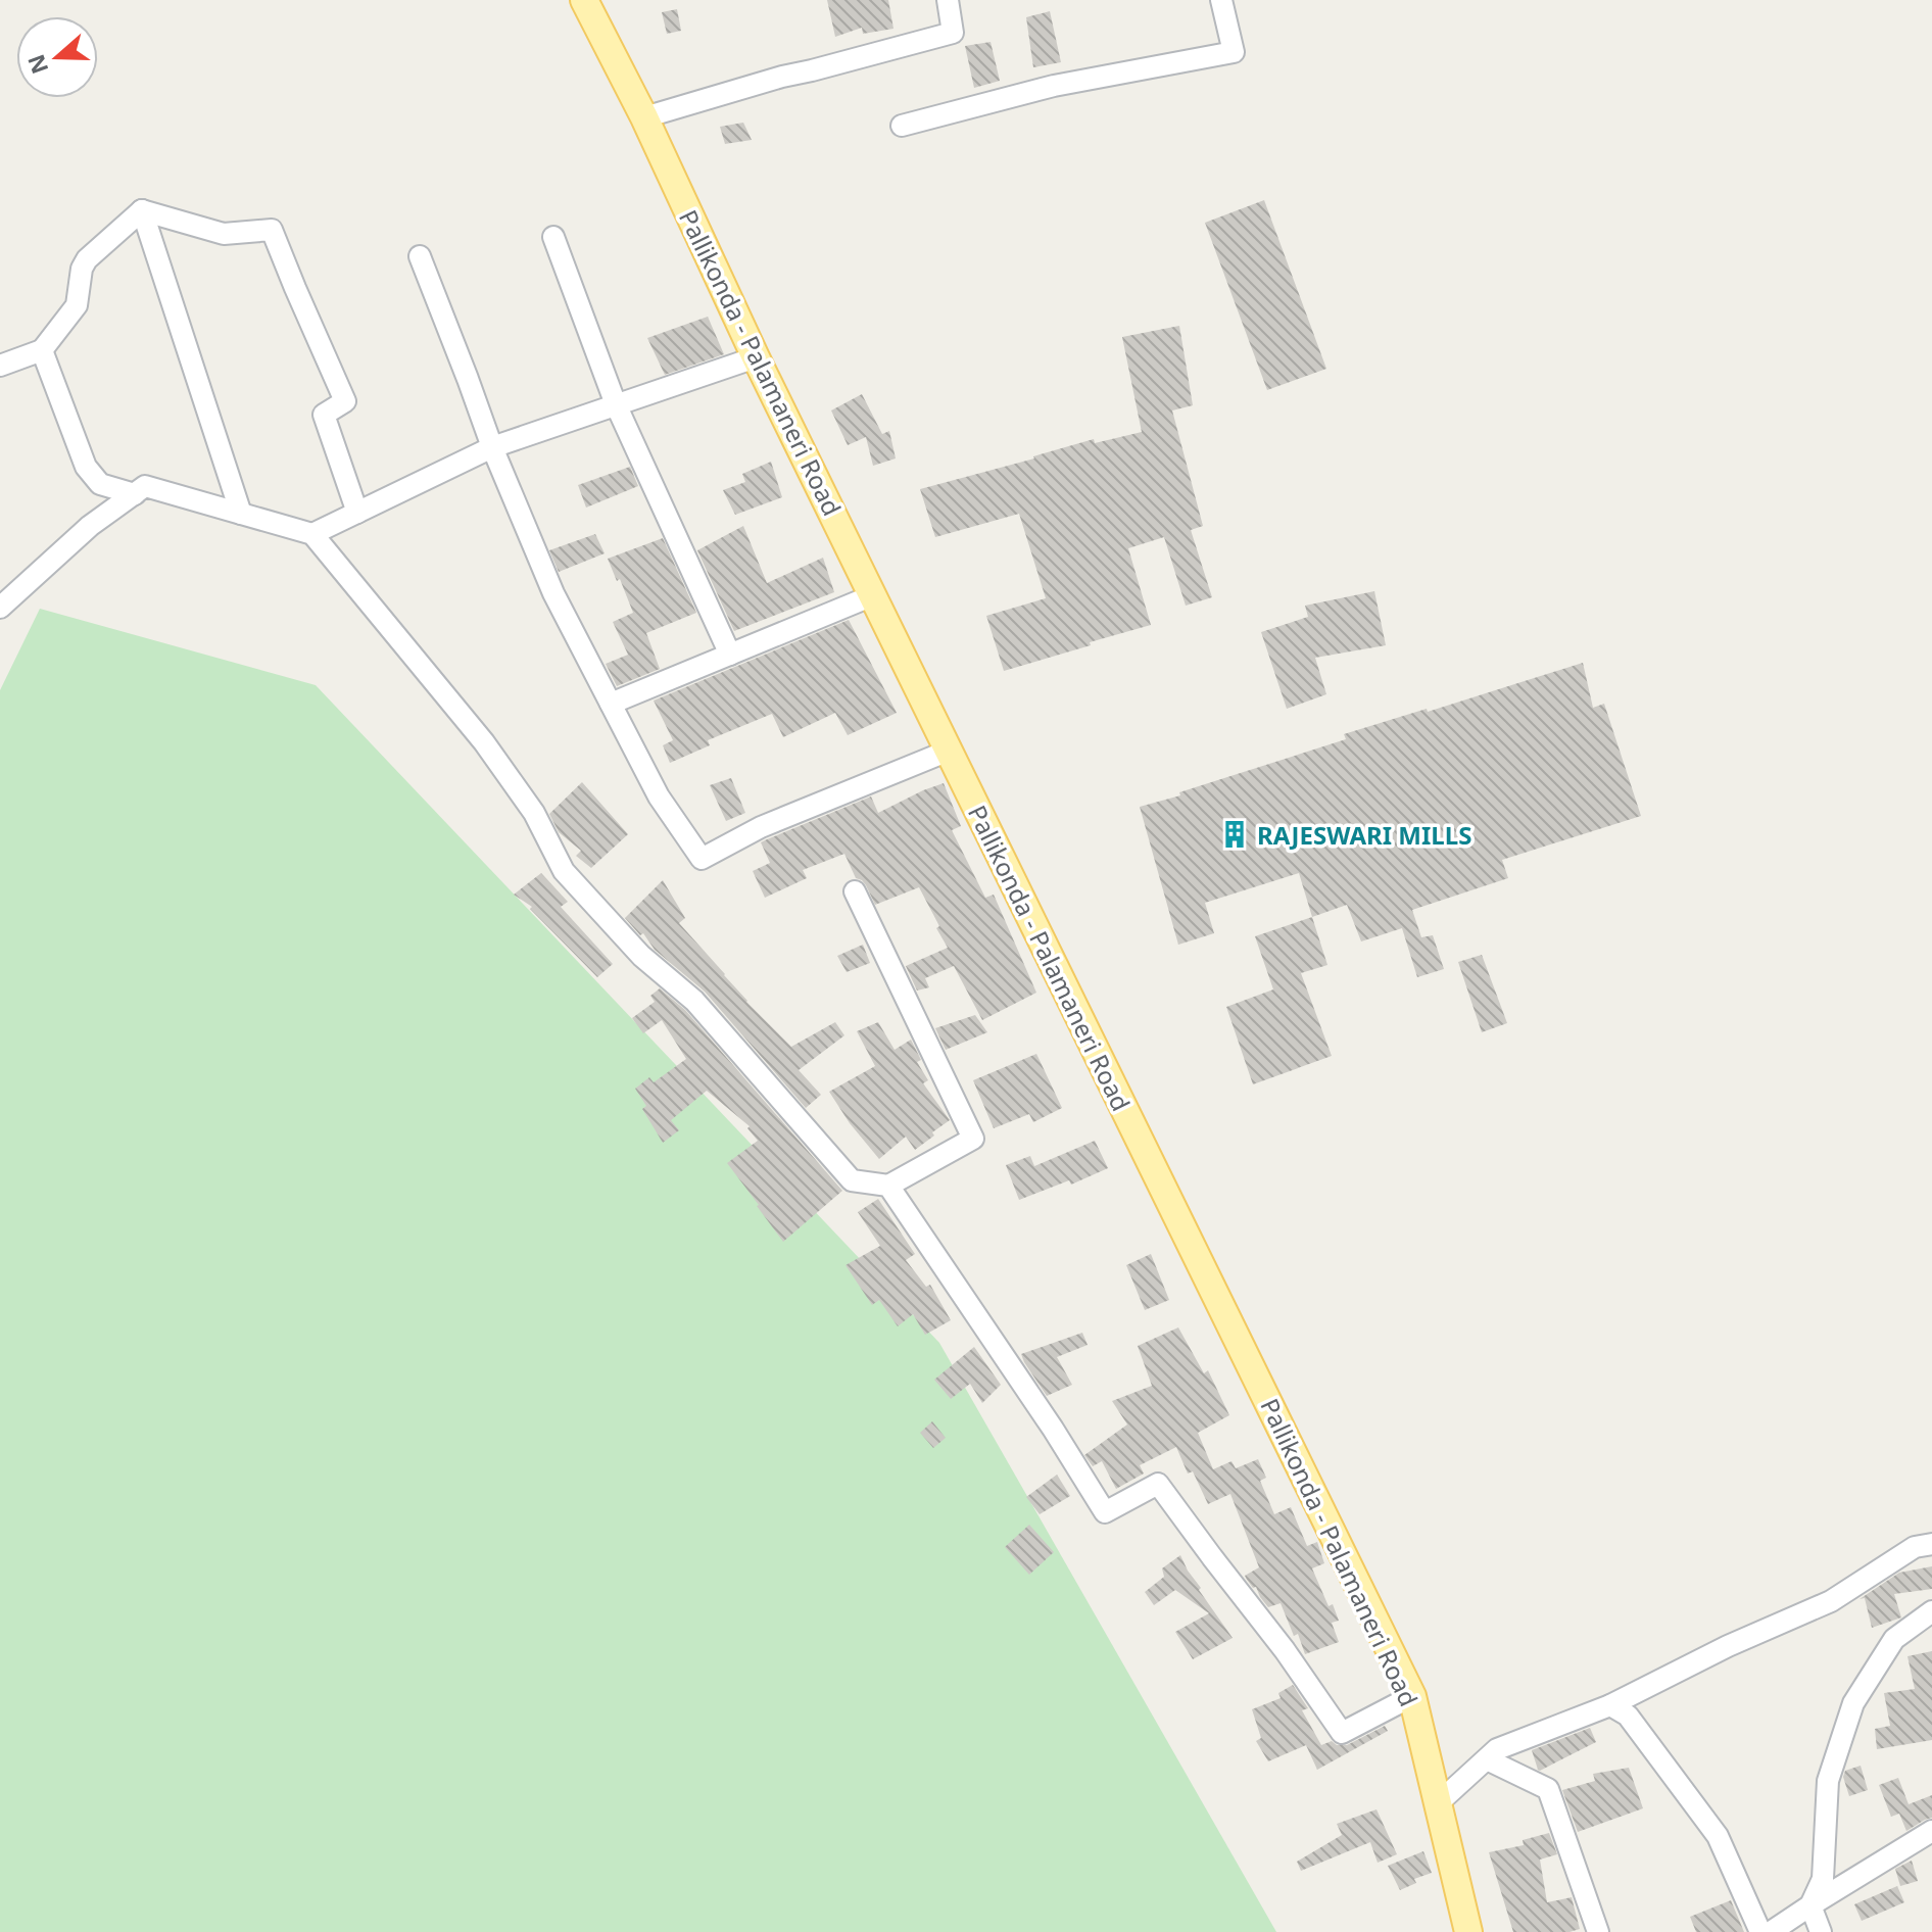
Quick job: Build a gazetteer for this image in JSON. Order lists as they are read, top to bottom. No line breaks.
{"streets":{"main road":["Pallikonda - Palamaneri Road"]},"places":{"building":["RAJESWARI MILLS"]},"north":"left"}
